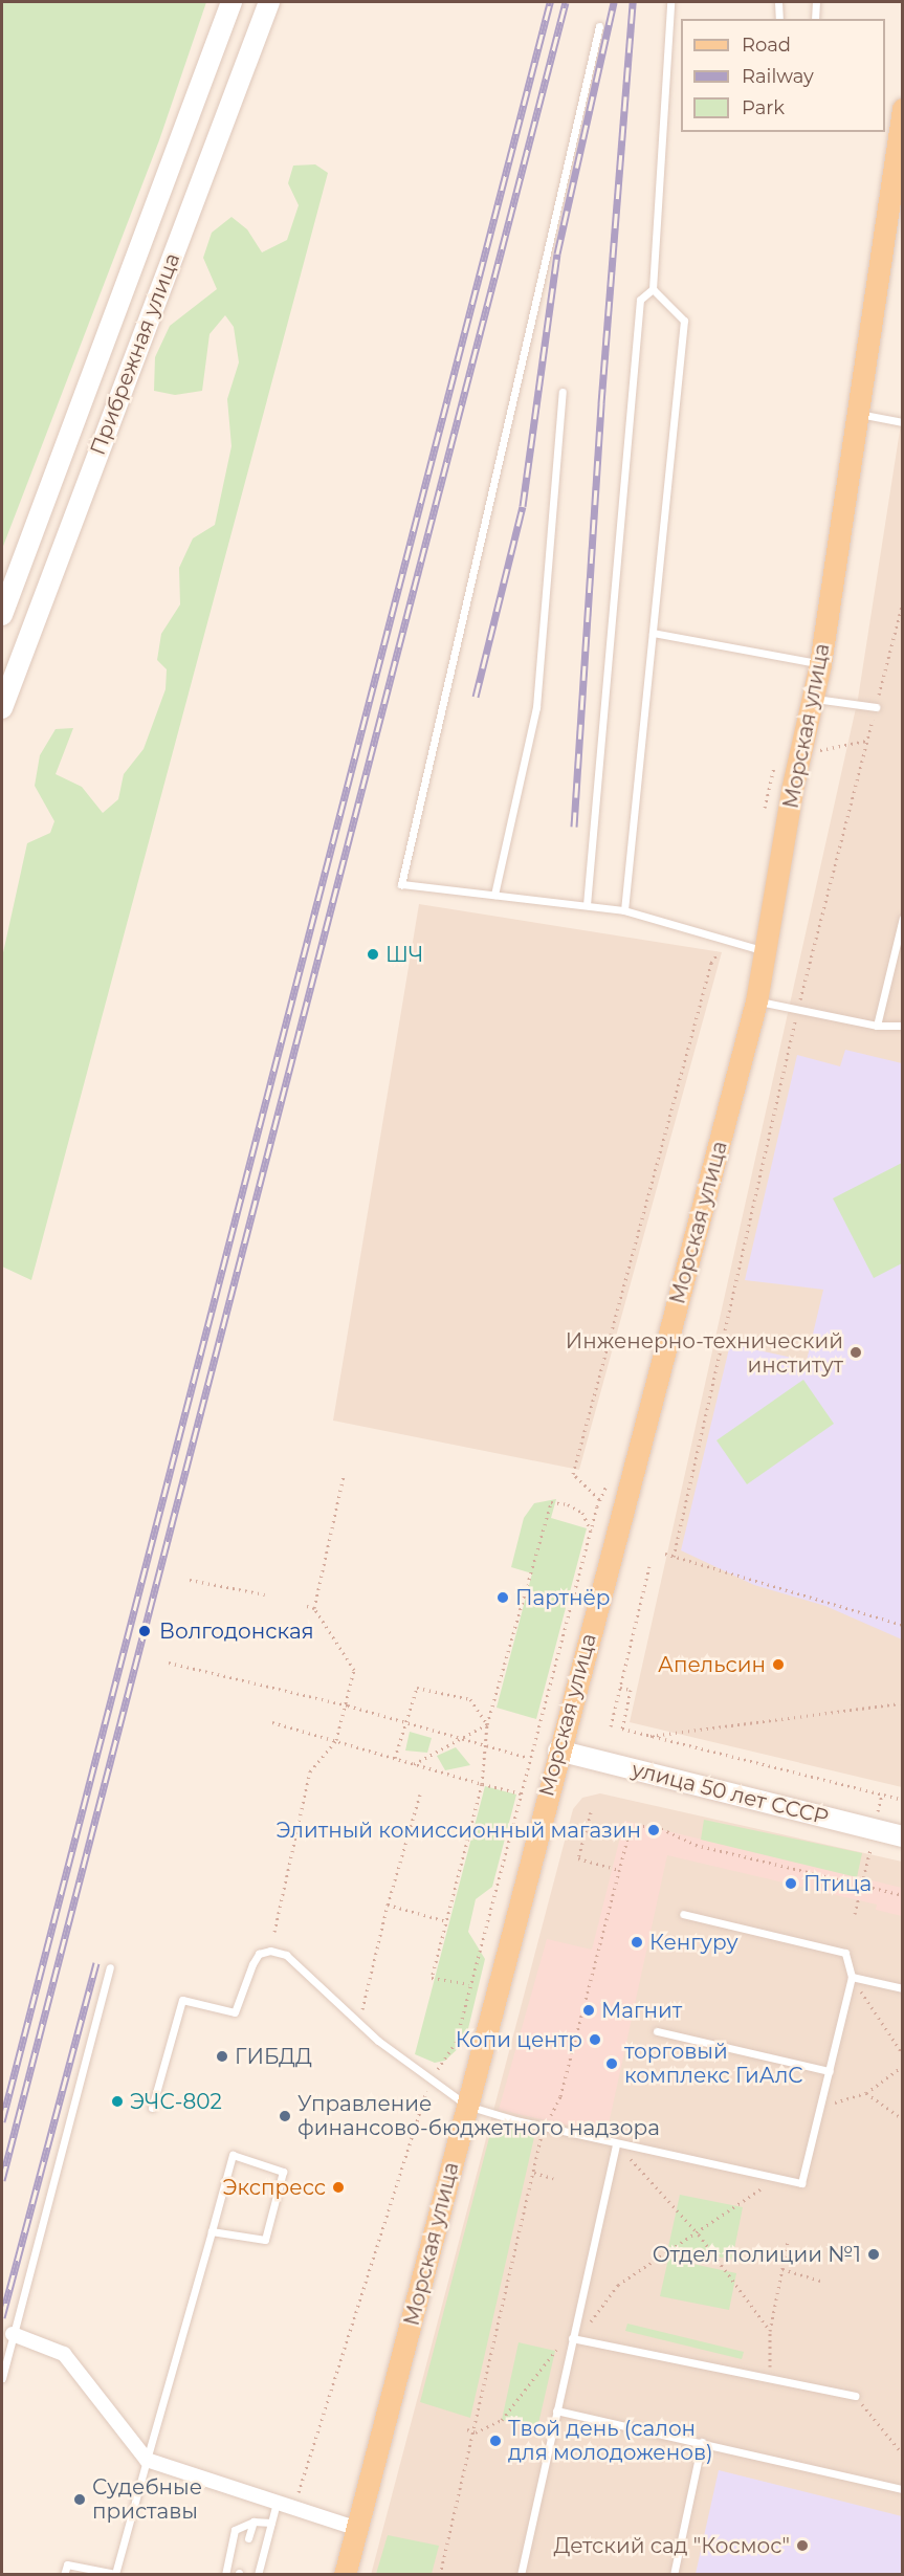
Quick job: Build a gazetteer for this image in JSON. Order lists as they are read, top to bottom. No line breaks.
{"streets":{"main road":["Прибрежная улица","Морская улица","улица 50 лет СССР"]},"crossings":[["Морская улица","улица 50 лет СССР"]],"places":["ШЧ","Инженерно-технический институт","Партнёр","Волгодонская","Апельсин","Элитный комиссионный магазин","Птица","Кенгуру","Магнит","Копи центр","ГИБДД","торговый комплекс ГиАлС","ЭЧС-802","Управление финансово-бюджетного надзора","Экспресс","Отдел полиции №1","Твой день (салон для молодоженов)","Судебные приставы","Детский сад \"Космос\""],"legend":["Road","Railway","Park"]}
